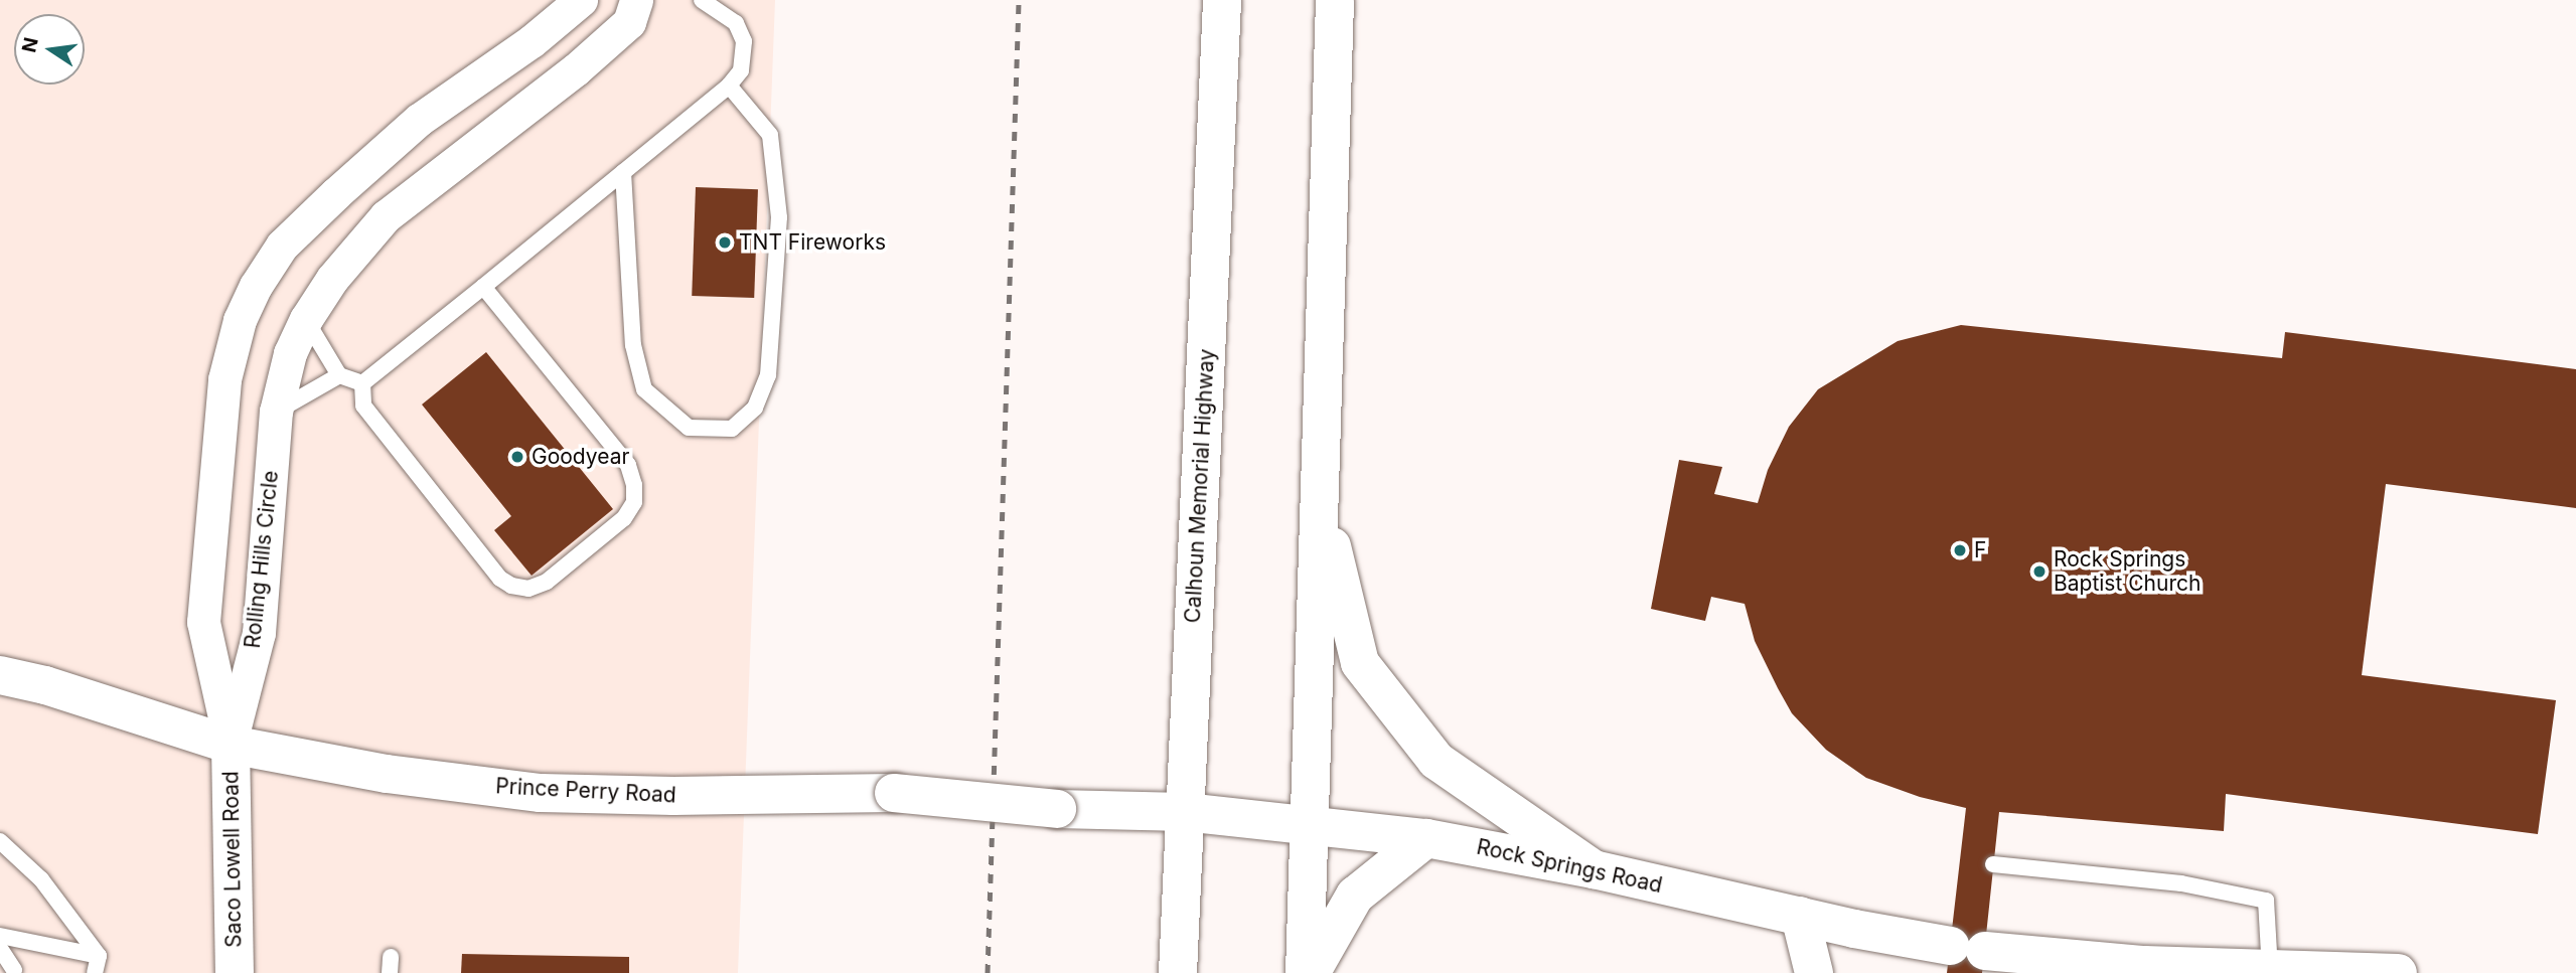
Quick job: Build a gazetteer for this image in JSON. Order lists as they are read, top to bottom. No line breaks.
{"streets":{"main road":["Calhoun Memorial Highway","Prince Perry Road","Saco Lowell Road","Rock Springs Road"],"street":["Rolling Hills Circle"]},"crossings":[["Calhoun Memorial Highway","Prince Perry Road"],["Calhoun Memorial Highway","Rock Springs Road"],["Rolling Hills Circle","Prince Perry Road"],["Rolling Hills Circle","Saco Lowell Road"],["Prince Perry Road","Saco Lowell Road"],["Prince Perry Road","Rock Springs Road"]],"places":["TNT Fireworks","Goodyear","F","Rock Springs Baptist Church"],"north":"left"}
